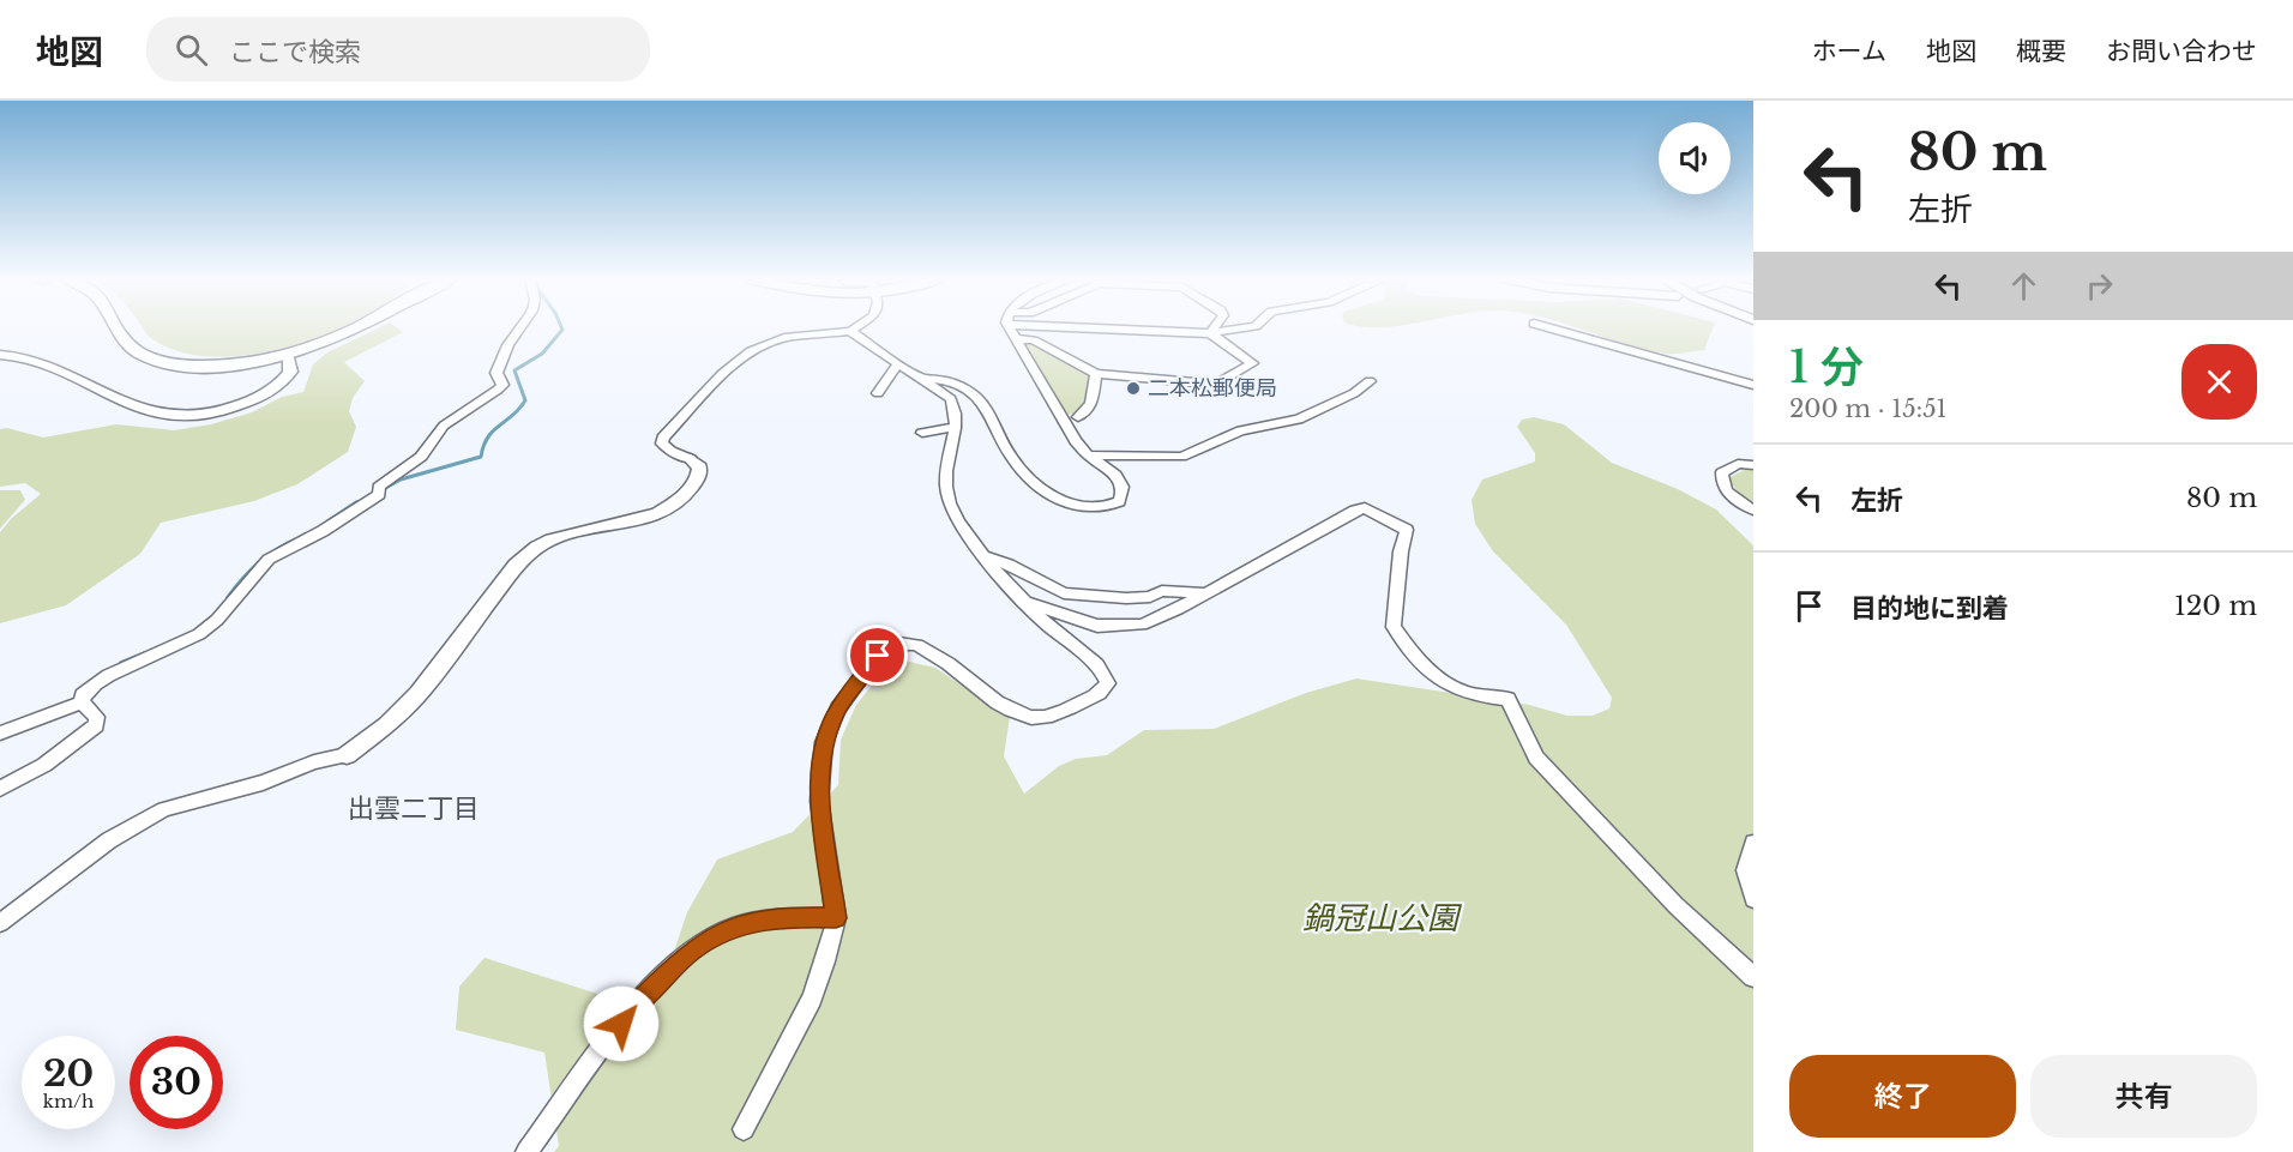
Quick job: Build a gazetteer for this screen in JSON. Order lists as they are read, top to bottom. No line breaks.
{"districts":["出雲二丁目"],"parks":["鍋冠山公園"],"places":["二本松郵便局"],"page":{"header":"地図","search":"ここで検索","nav":["ホーム","地図","概要","お問い合わせ"],"turn":["80 m","左折"],"heading":["1 分","200 m · 15:51"],"list":[{"name":"左折","value":"80 m"},{"name":"目的地に到着","value":"120 m"}],"speed":"20 km/h","limit":"30","buttons":["終了","共有"]}}
